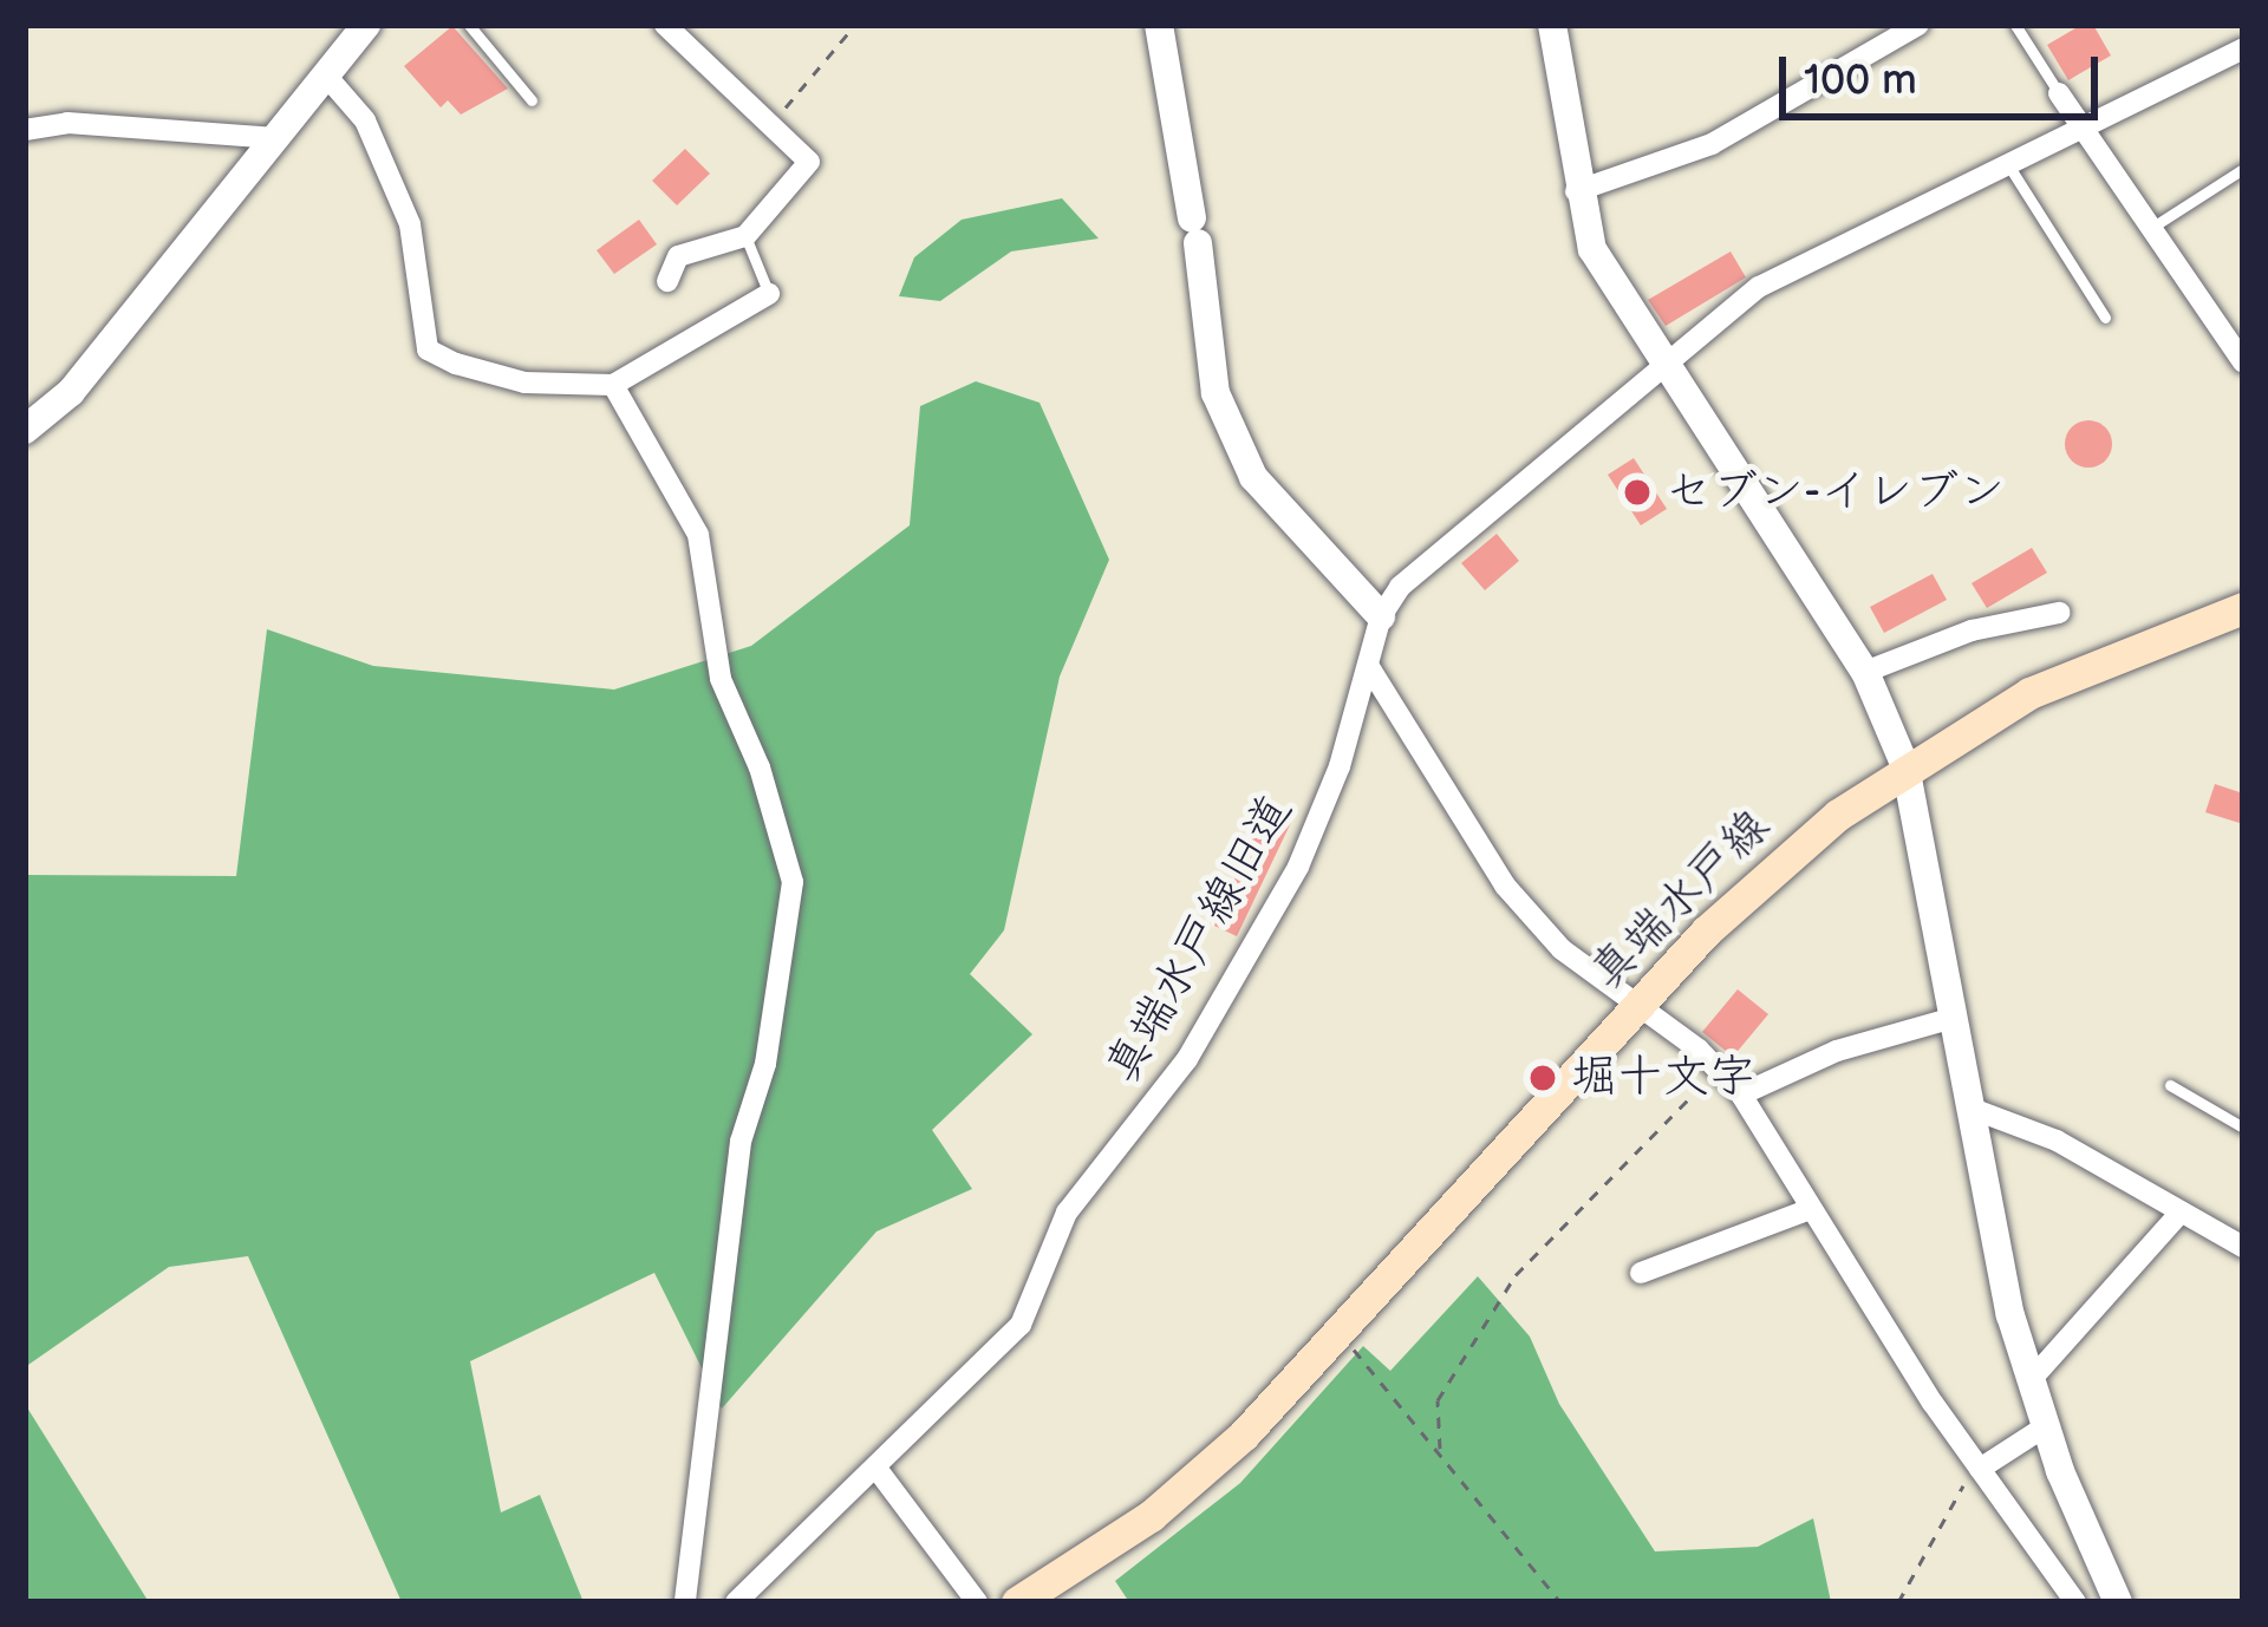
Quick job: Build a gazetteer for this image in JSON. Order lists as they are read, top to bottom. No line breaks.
{"streets":{"main road":["真端水戸線"],"street":["真端水戸線旧道"]},"places":["セブン-イレブン","堀十文字"],"scale_bar":"100 m"}
